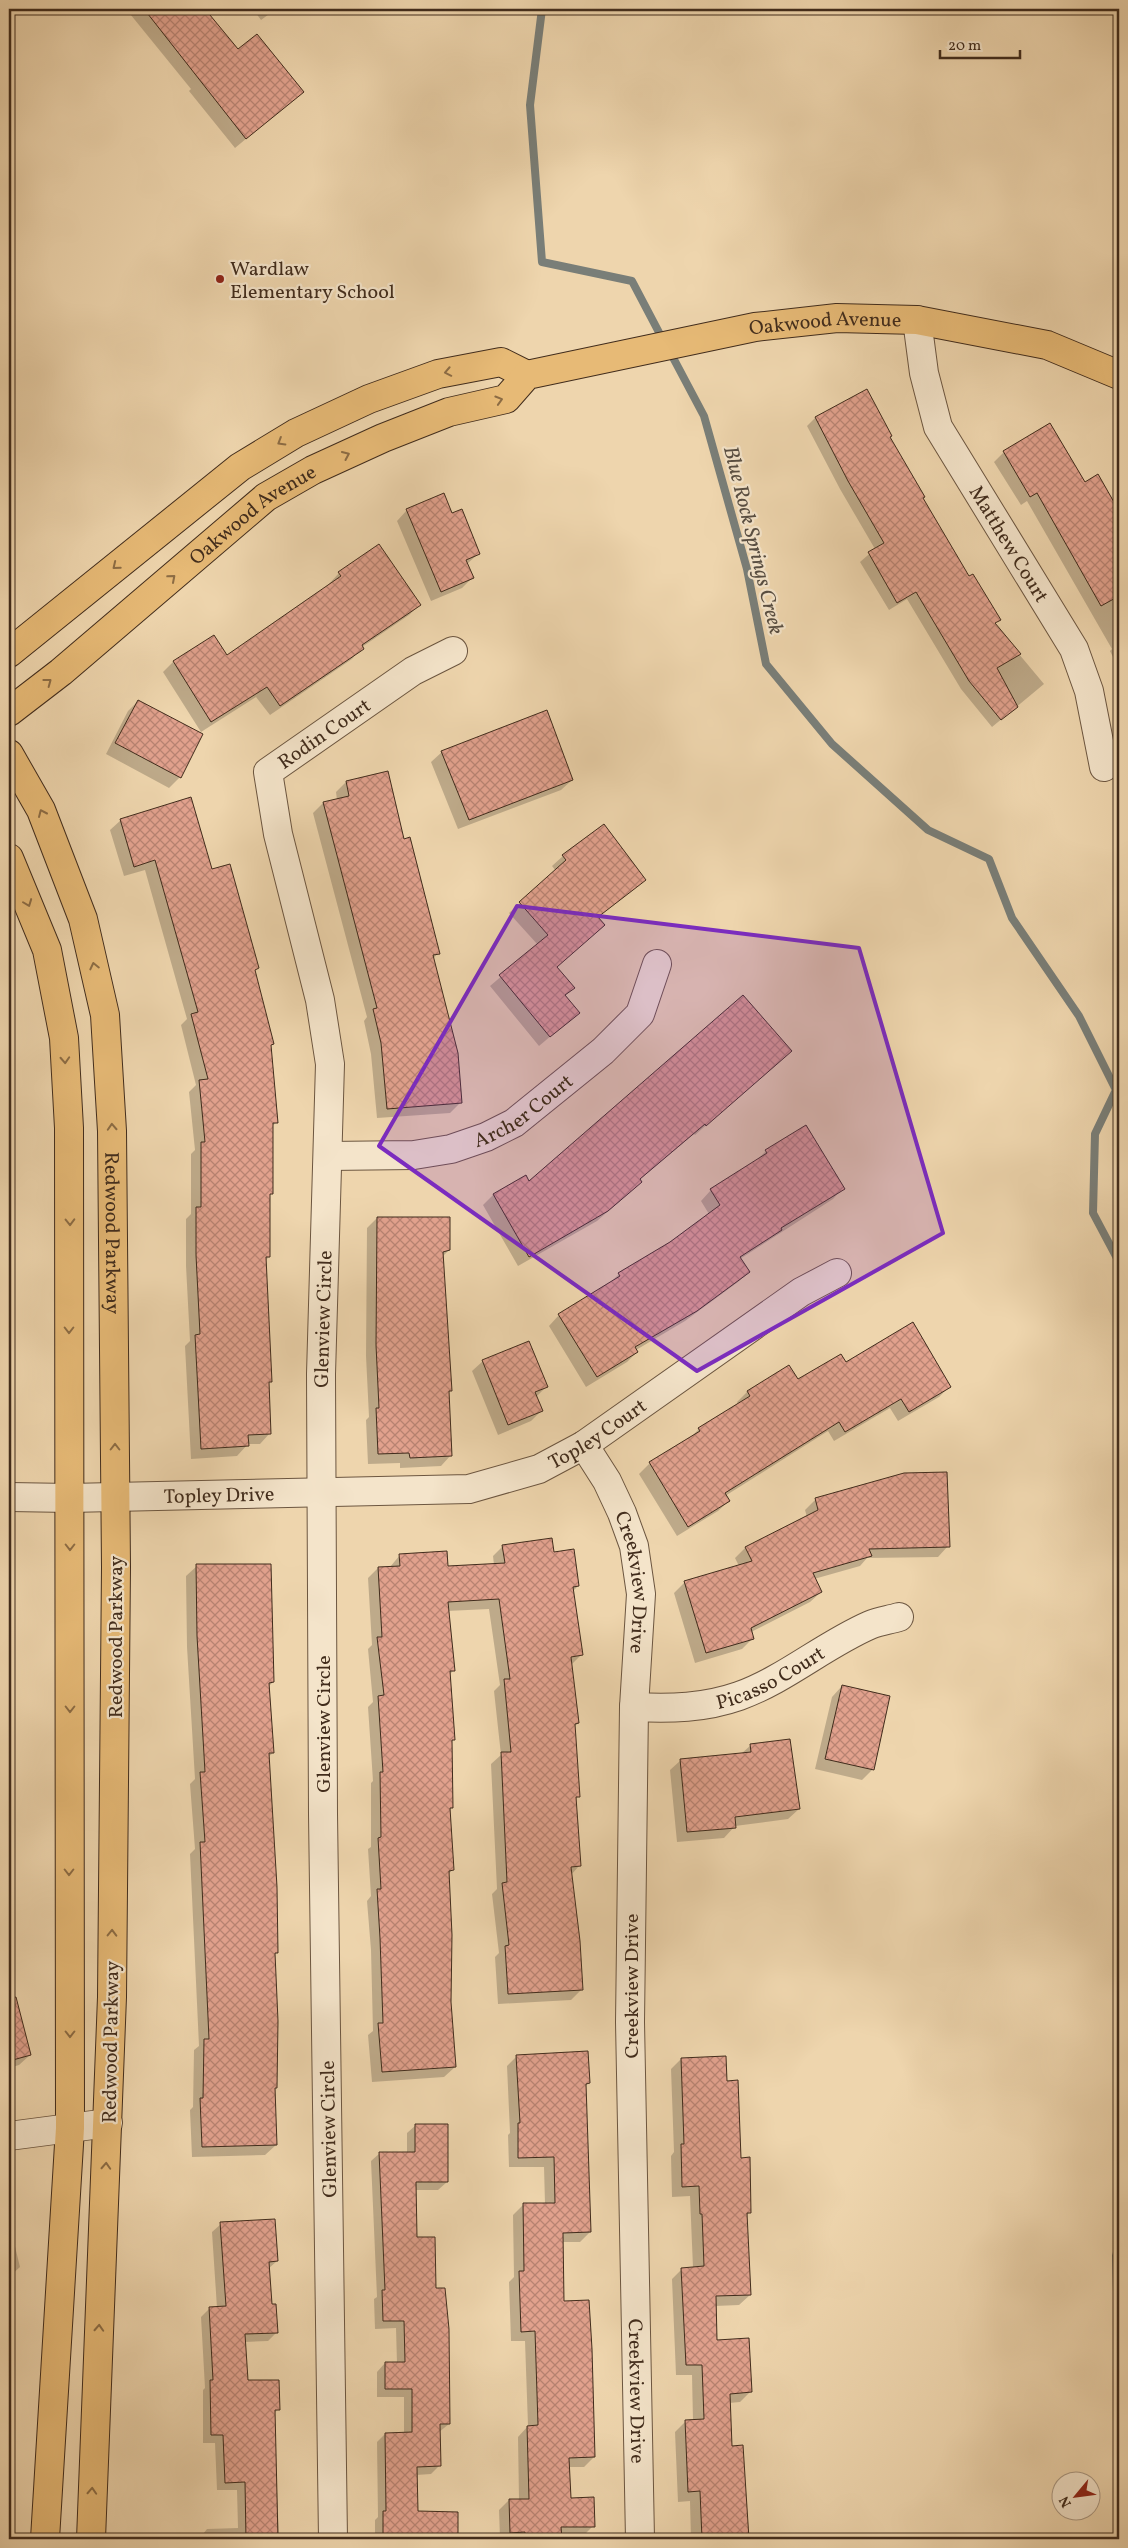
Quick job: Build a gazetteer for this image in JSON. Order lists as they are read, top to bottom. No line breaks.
{"streets":{"main road":["Oakwood Avenue","Redwood Parkway"],"street":["Matthew Court","Rodin Court","Archer Court","Glenview Circle","Topley Court","Topley Drive","Creekview Drive","Picasso Court"]},"crossings":[["Oakwood Avenue","Matthew Court"],["Rodin Court","Glenview Circle"],["Archer Court","Glenview Circle"],["Redwood Parkway","Topley Drive"],["Glenview Circle","Topley Court"],["Glenview Circle","Topley Drive"],["Topley Court","Topley Drive"],["Topley Court","Creekview Drive"],["Creekview Drive","Picasso Court"]],"water":["Blue Rock Springs Creek"],"places":["Wardlaw Elementary School"],"scale_bar":"20 m","north":"bottom left"}
